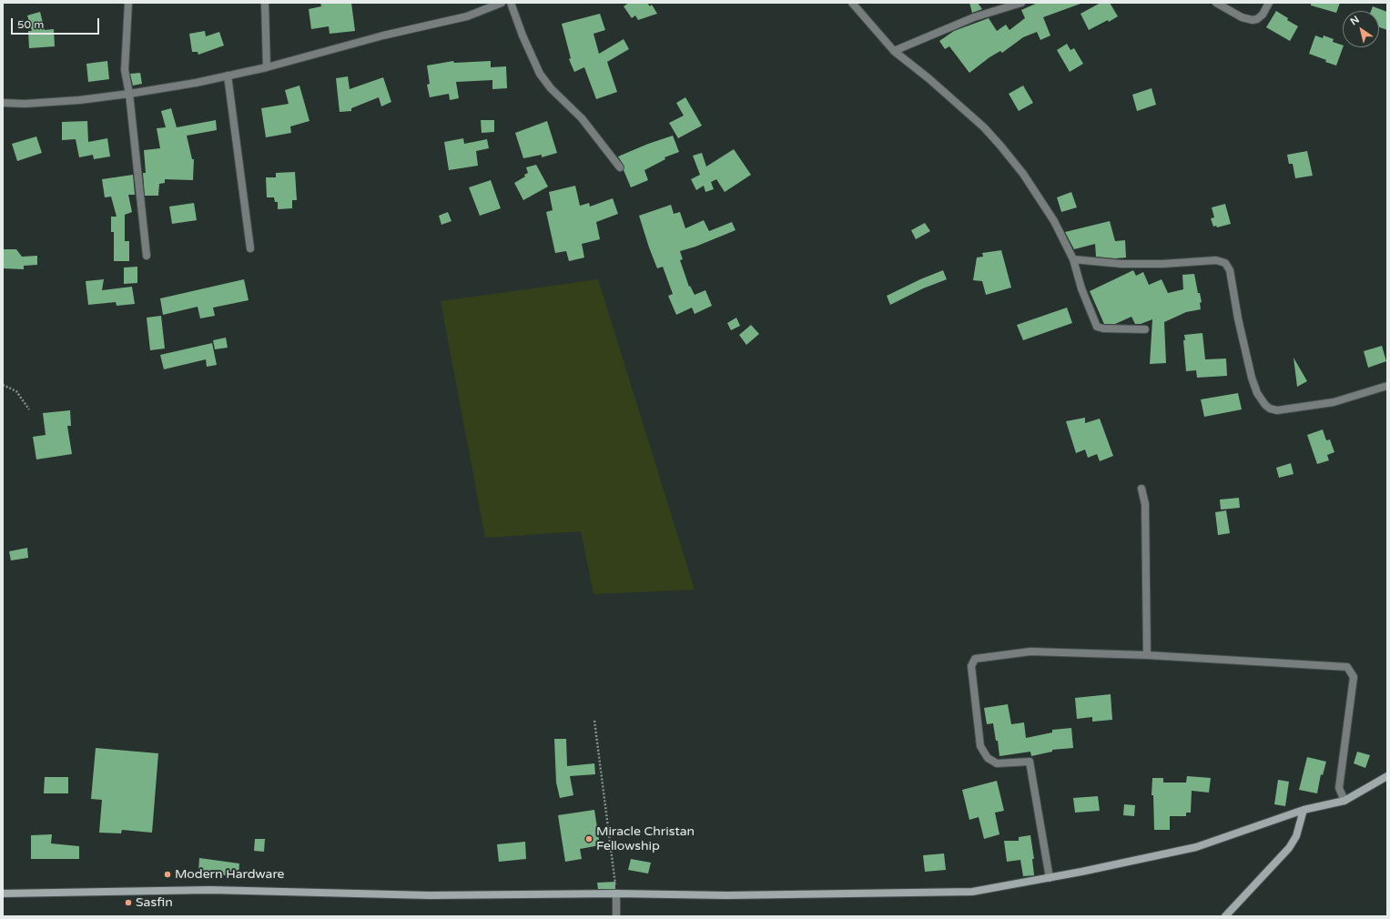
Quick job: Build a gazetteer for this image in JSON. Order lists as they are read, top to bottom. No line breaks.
{"places":["Miracle Christan Fellowship","Modern Hardware","Sasfin"],"scale_bar":"50 m","north":"top left"}
